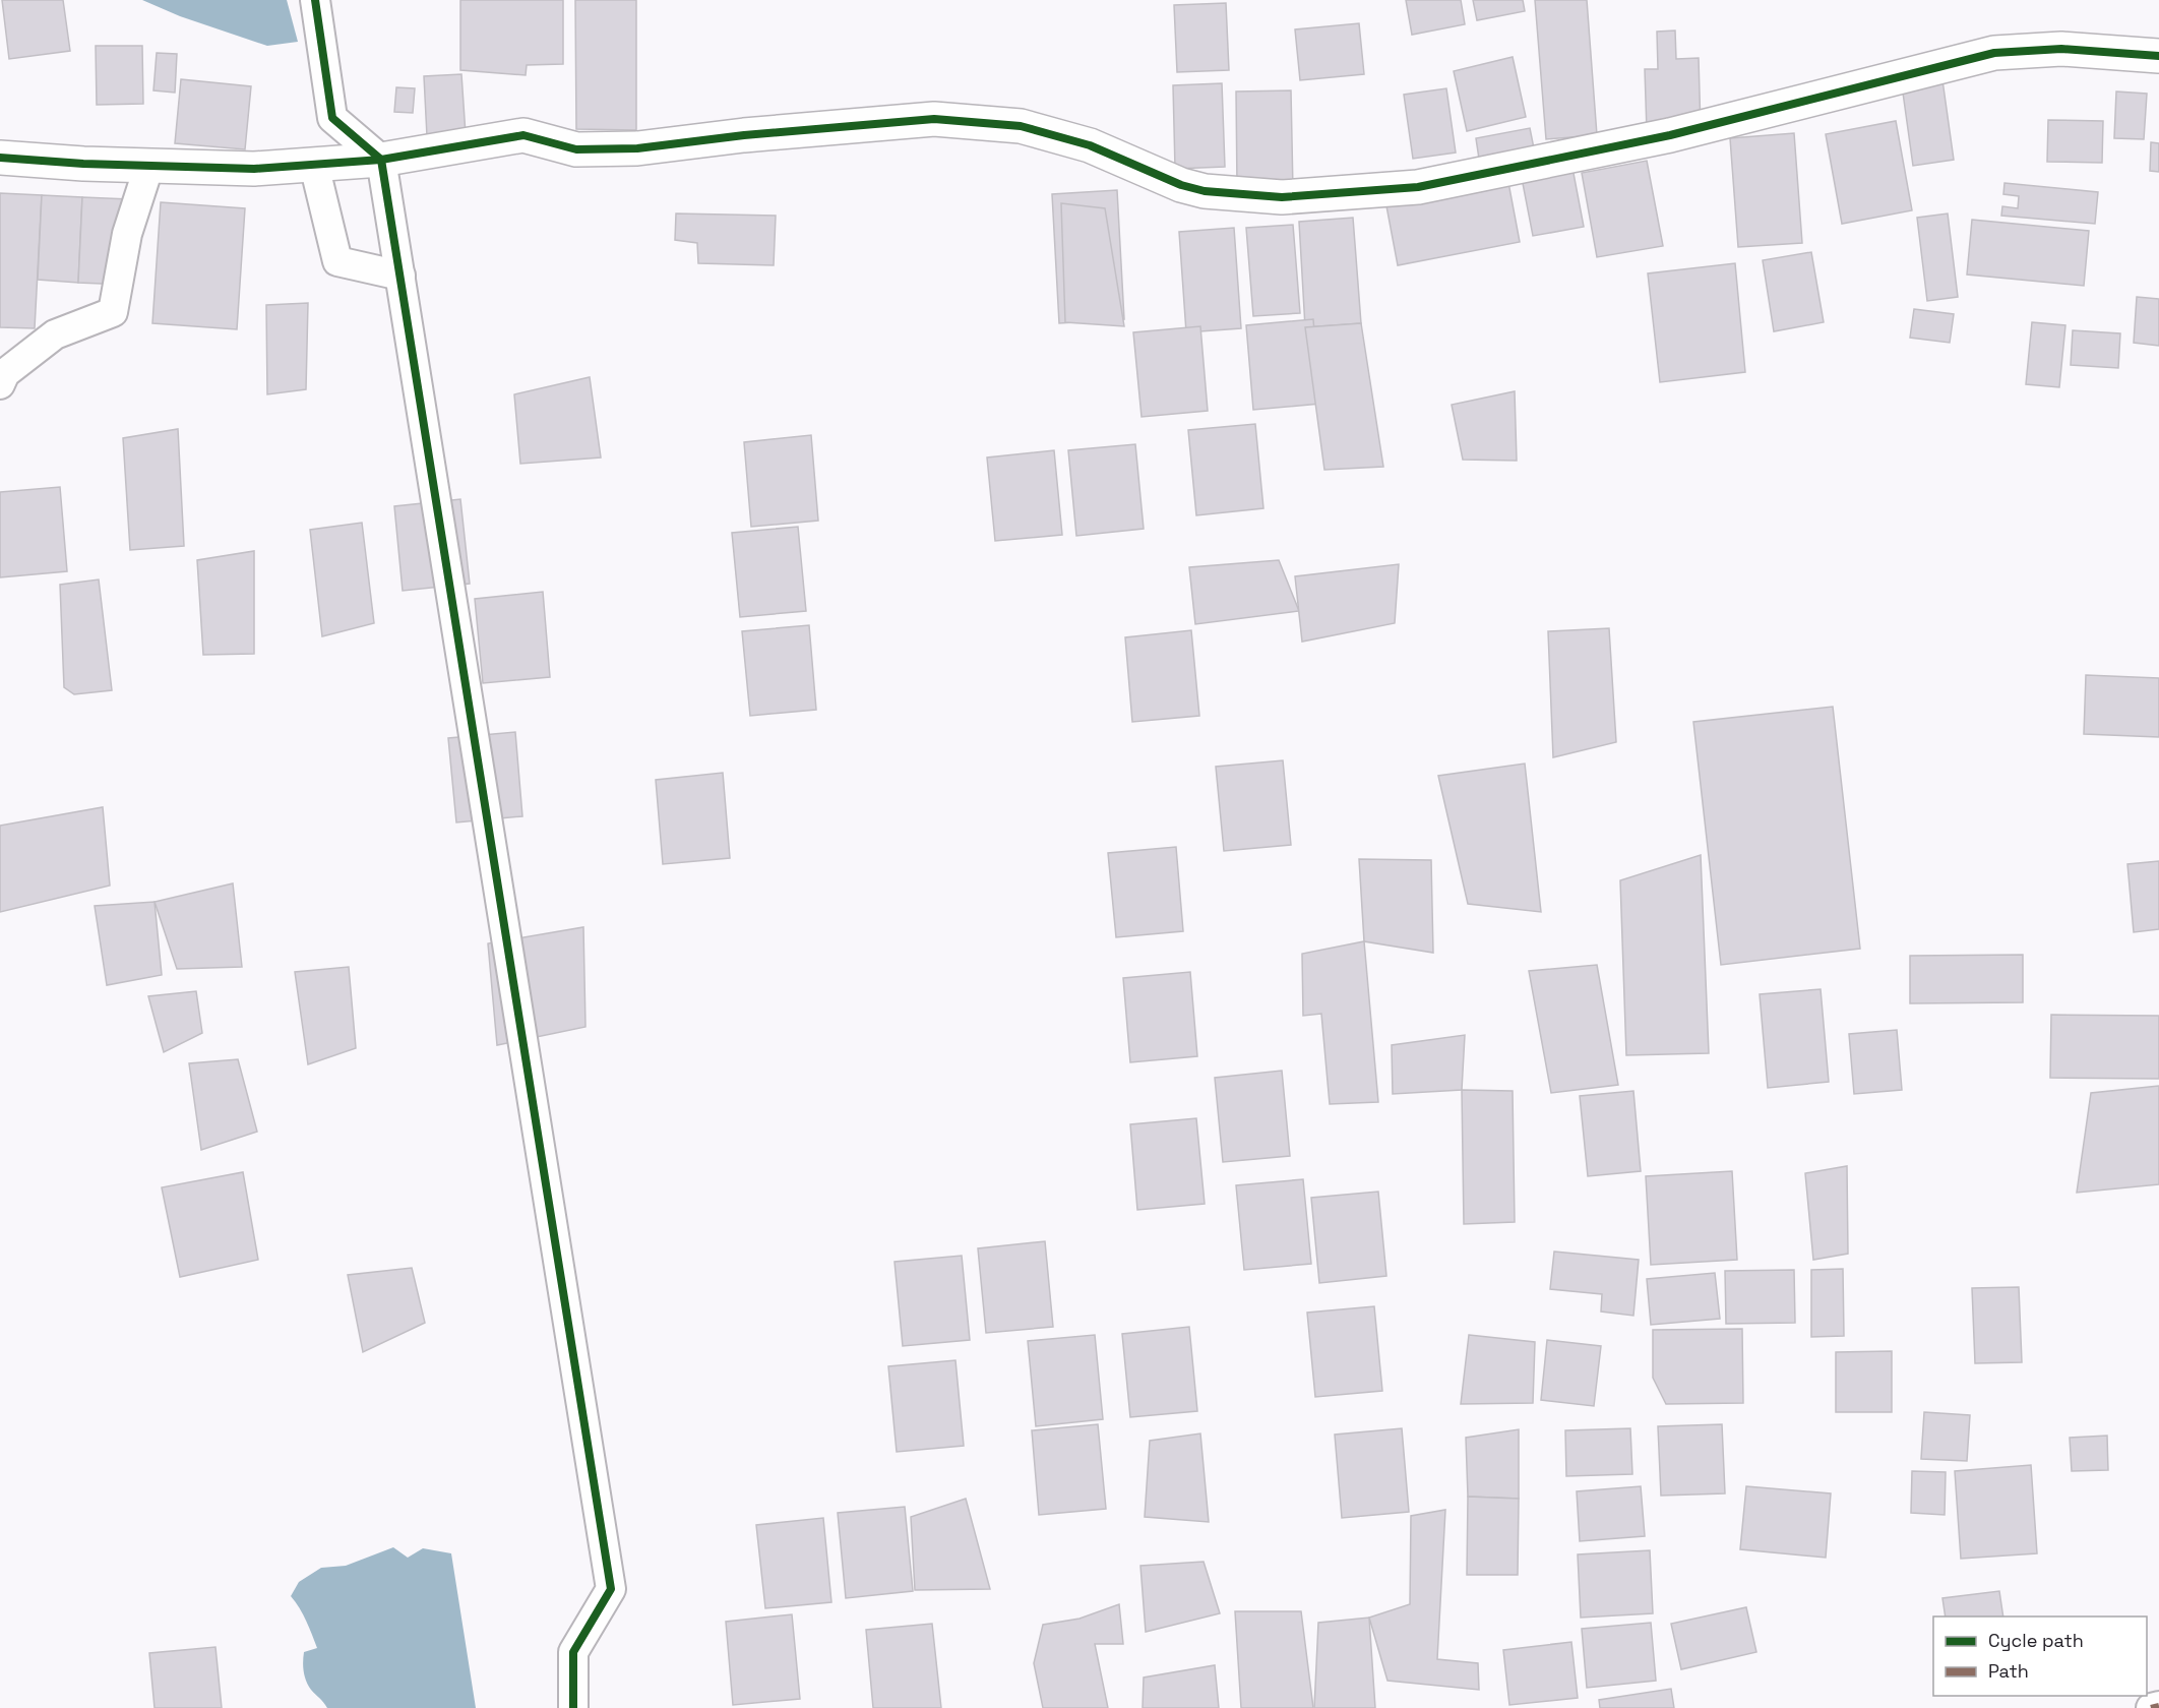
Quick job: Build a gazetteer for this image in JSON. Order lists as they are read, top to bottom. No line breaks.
{"legend":["Cycle path","Path"]}
